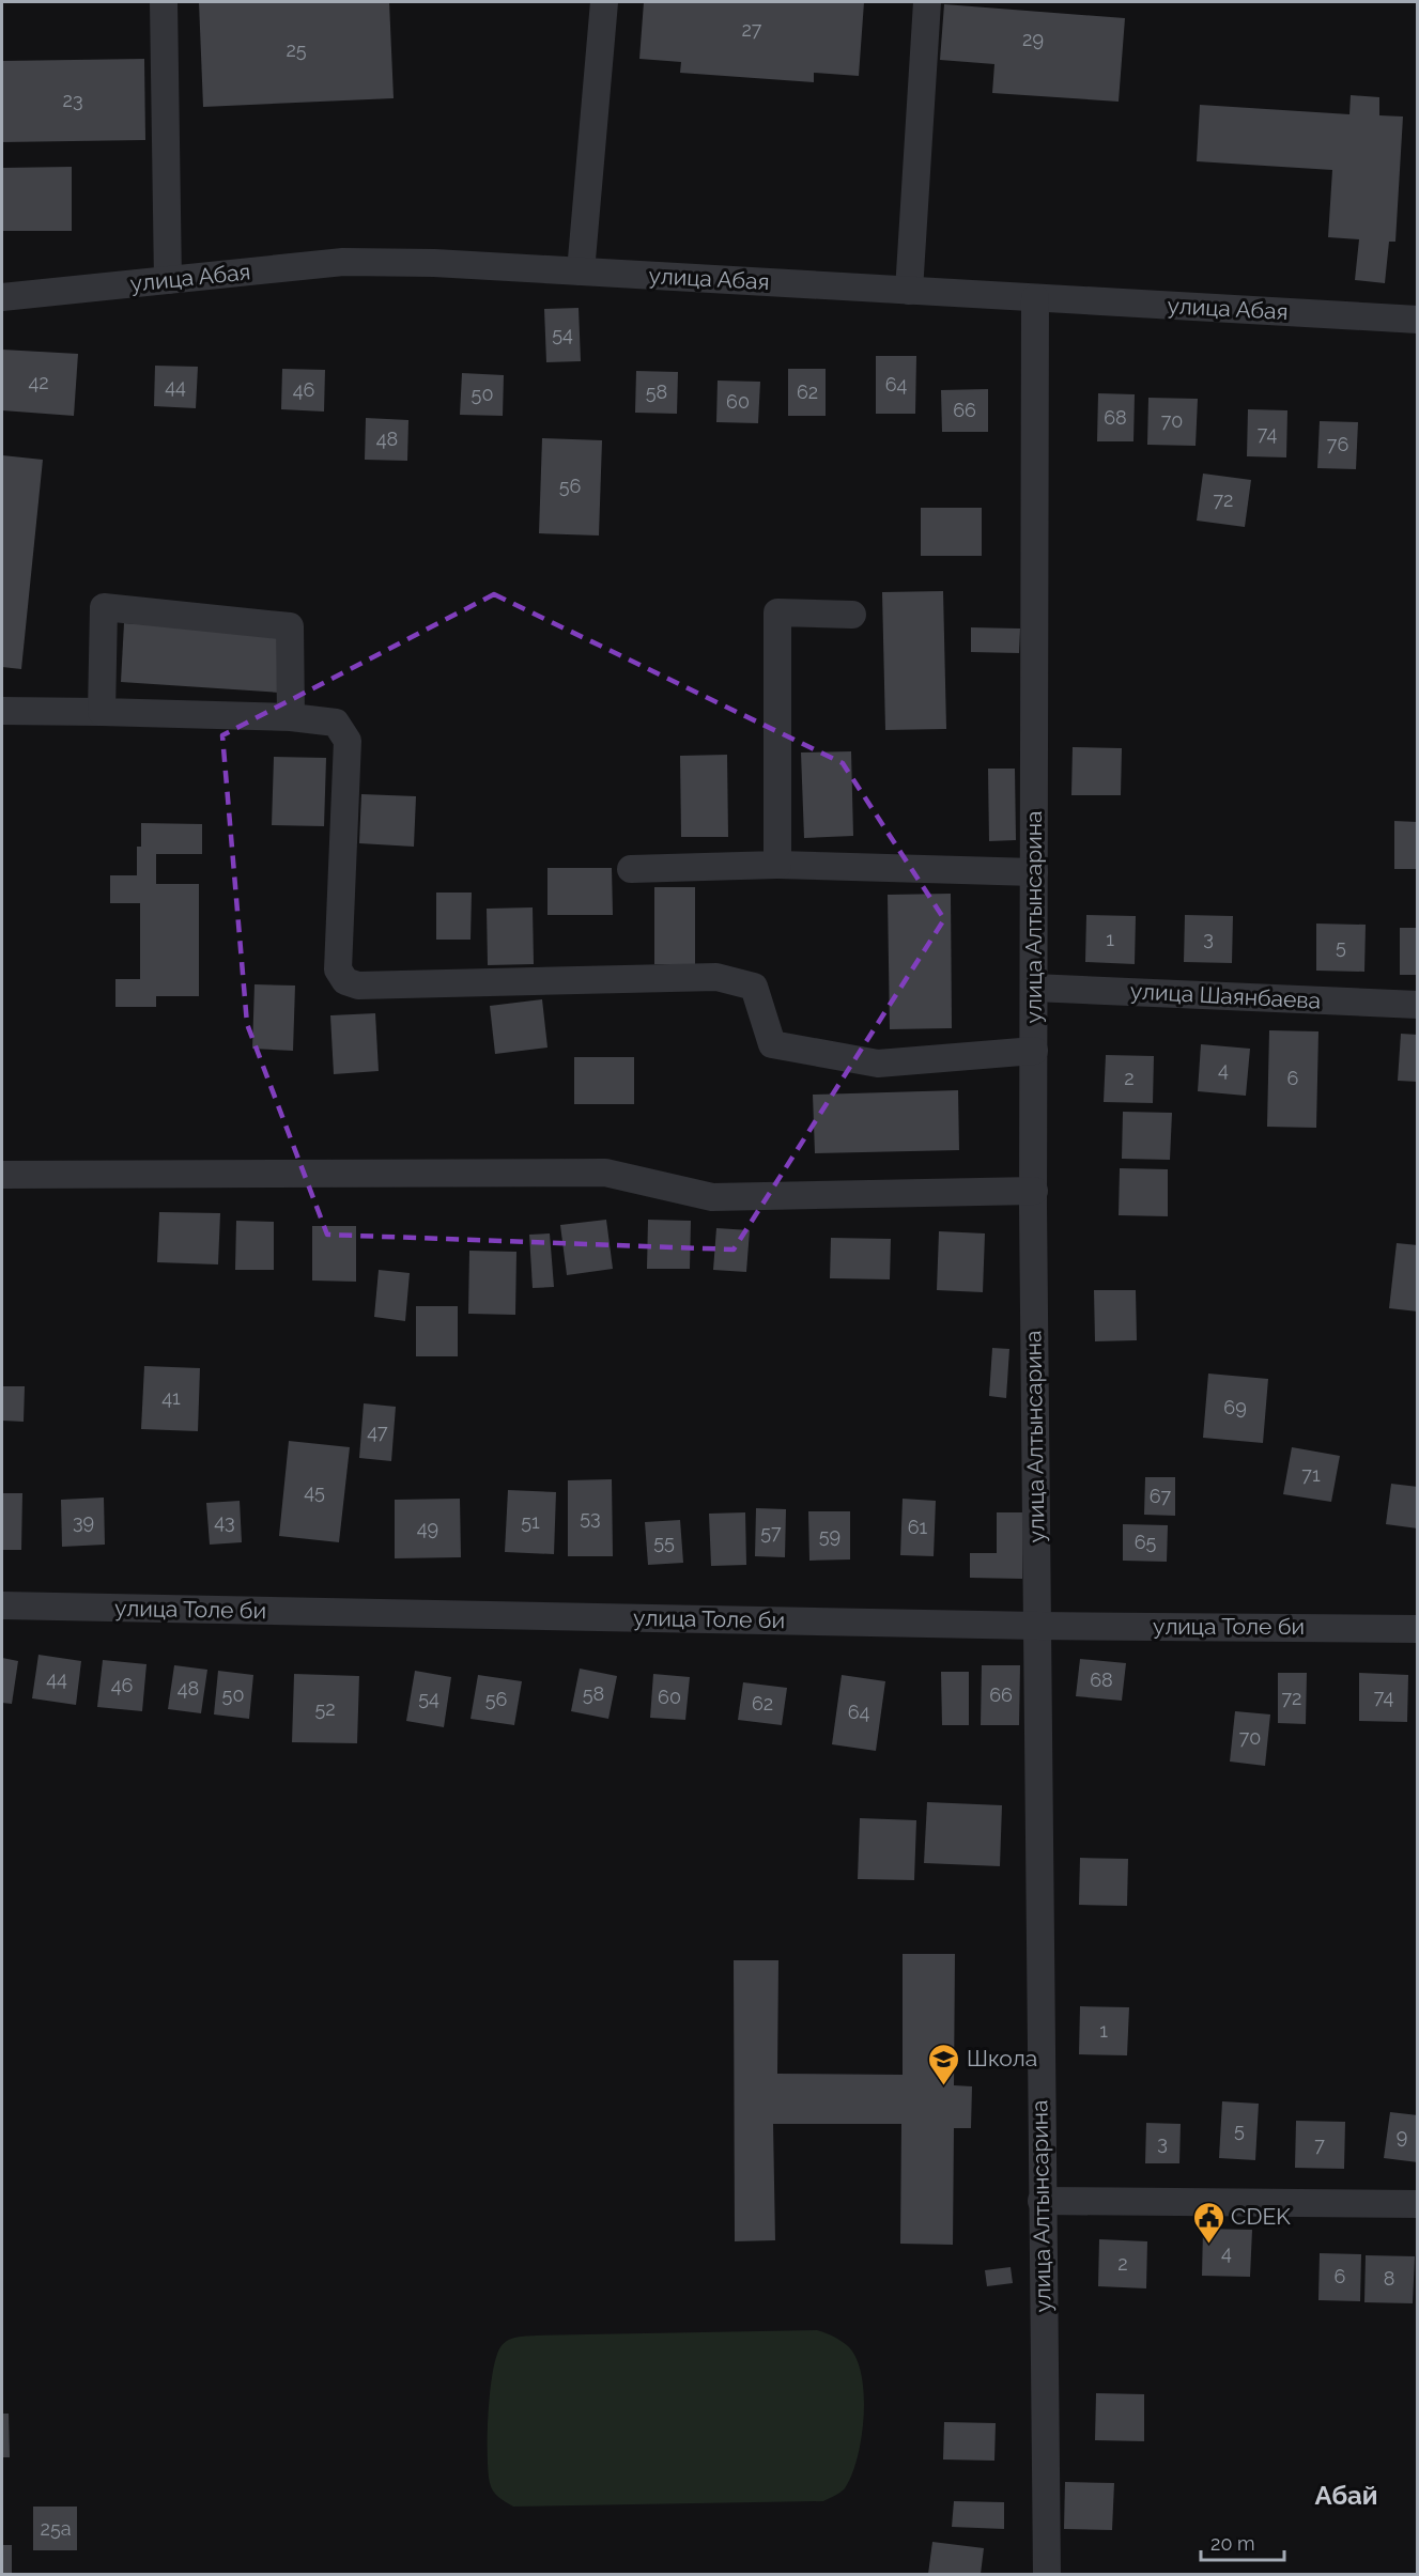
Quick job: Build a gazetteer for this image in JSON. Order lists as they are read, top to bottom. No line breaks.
{"streets":{"street":["улица Абая","улица Алтынсарина","улица Шаянбаева","улица Толе би"]},"crossings":[["улица Абая","улица Алтынсарина"],["улица Алтынсарина","улица Шаянбаева"],["улица Алтынсарина","улица Толе би"]],"districts":["Абай"],"places":{"school or university":["Школа"],"public building":["CDEK"]},"house_numbers":["27","29","25","23","54","42","64","44","46","58","62","50","60","66","68","70","74","48","76","56","72","3","1","5","4","2","6","41","69","47","71","45","67","53","39","43","51","61","49","57","59","55","65","44","68","46","48","58","50","66","60","74","54","72","56","62","52","64","70","1","5","9","3","7","4","2","6","8","25а"],"scale_bar":"20 m"}
